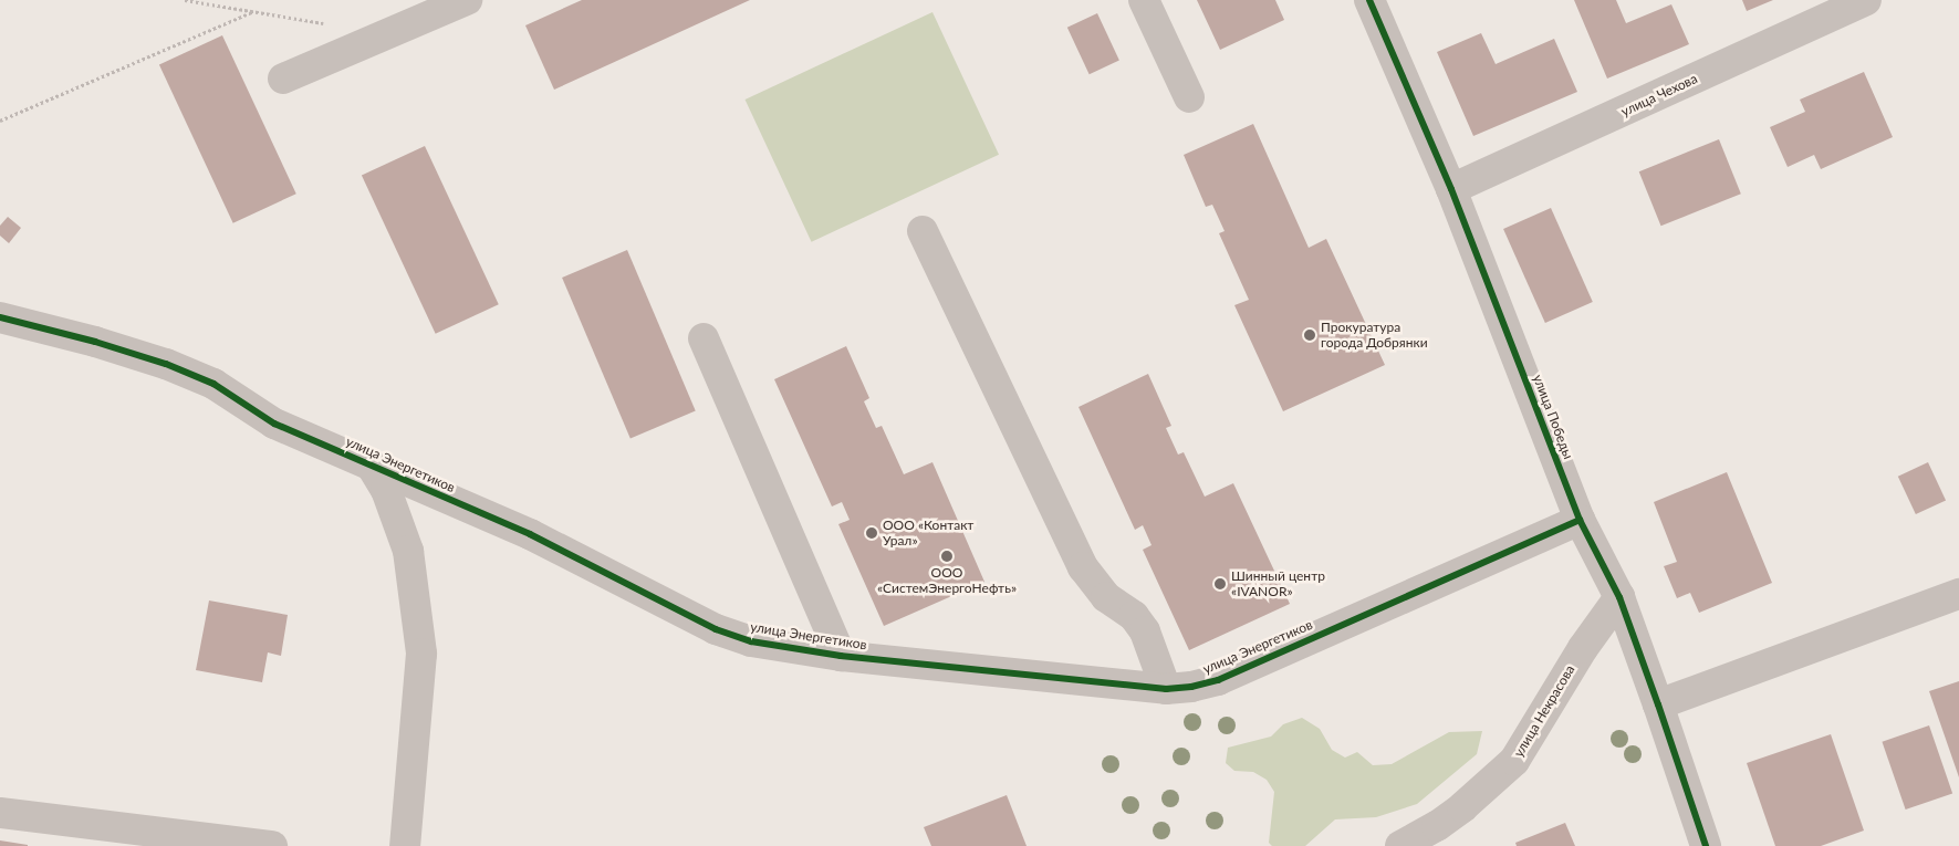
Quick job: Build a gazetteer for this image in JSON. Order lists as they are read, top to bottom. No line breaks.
{"streets":{"street":["улица Чехова","улица Победы","улица Энергетиков","улица Некрасова"]},"crossings":[["улица Чехова","улица Победы"],["улица Победы","улица Энергетиков"],["улица Победы","улица Некрасова"]],"places":["Прокуратура города Добрянки","ООО «Контакт Урал»","ООО «СистемЭнергоНефть»","Шинный центр «IVANOR»"]}
